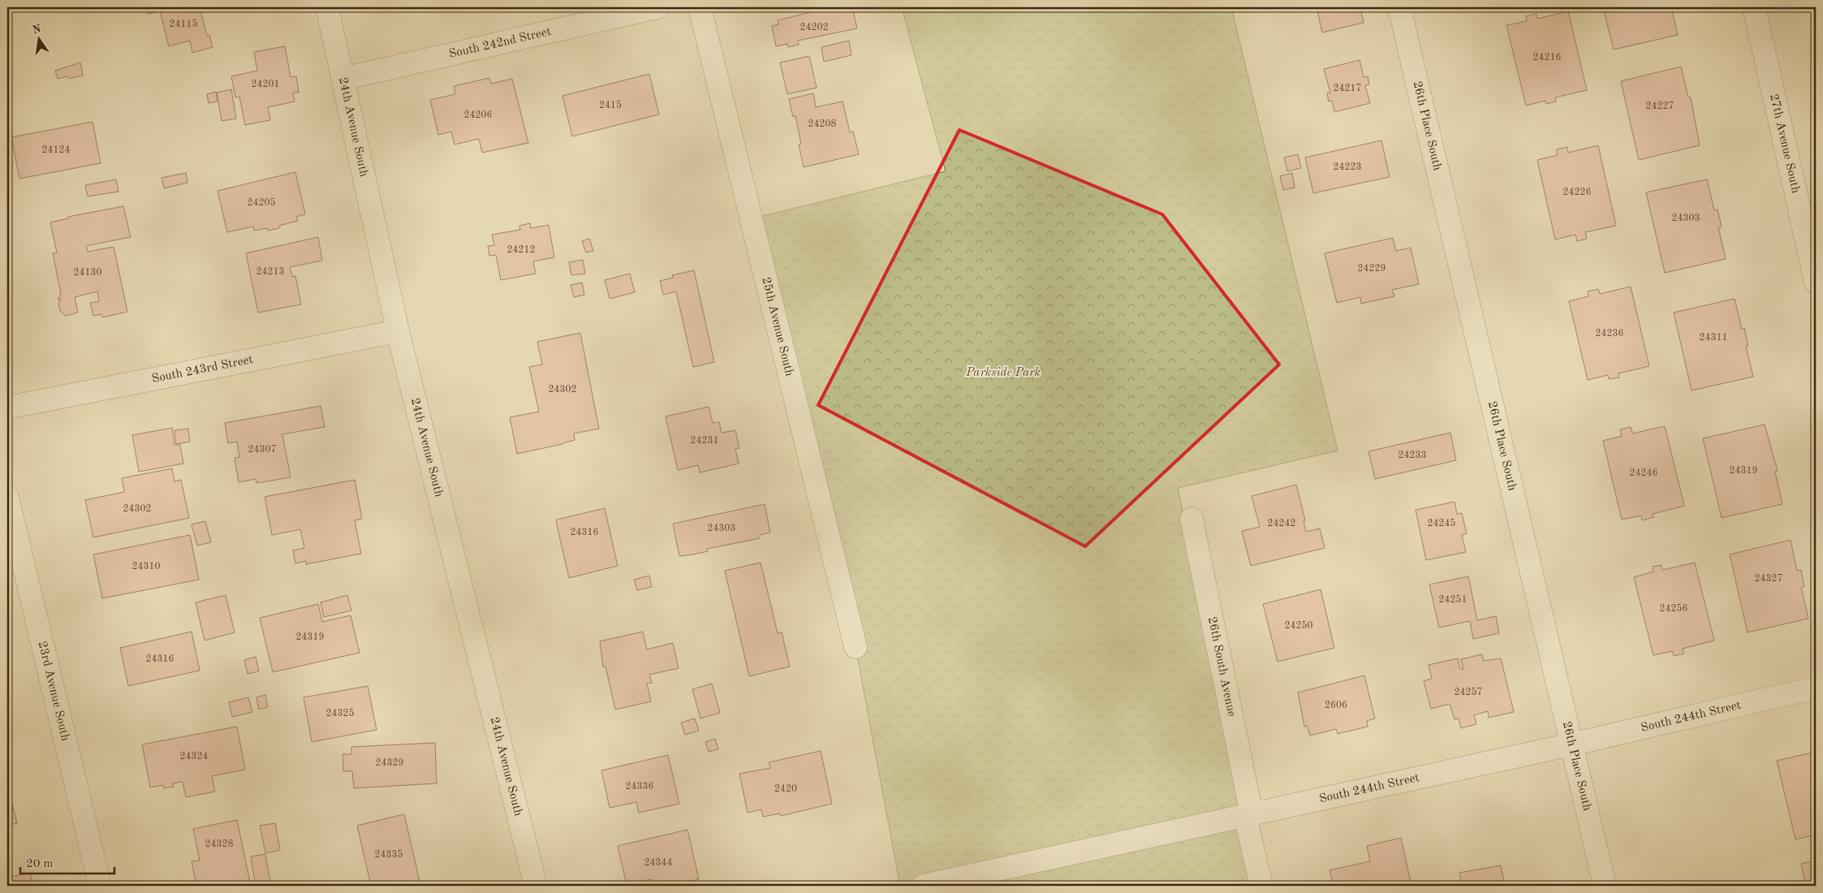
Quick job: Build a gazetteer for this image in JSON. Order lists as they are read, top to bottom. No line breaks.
{"streets":{"street":["South 242nd Street","26th Place South","24th Avenue South","27th Avenue South","25th Avenue South","South 243rd Street","26th South Avenue","23rd Avenue South","South 244th Street"]},"crossings":[["South 242nd Street","24th Avenue South"],["26th Place South","South 244th Street"],["24th Avenue South","South 243rd Street"],["26th South Avenue","South 244th Street"]],"parks":["Parkside Park"],"house_numbers":["24115","24202","24216","24201","24217","2415","24227","24206","24208","24124","24223","24226","24205","24303","24212","24229","24213","24130","24236","24311","24302","24231","24307","24233","24319","24246","24302","24242","24245","24303","24316","24310","24327","24251","24256","24250","24319","24316","24257","2606","24325","24324","24329","24336","2420","24328","24335","24344"],"scale_bar":"20 m","north":"top"}
